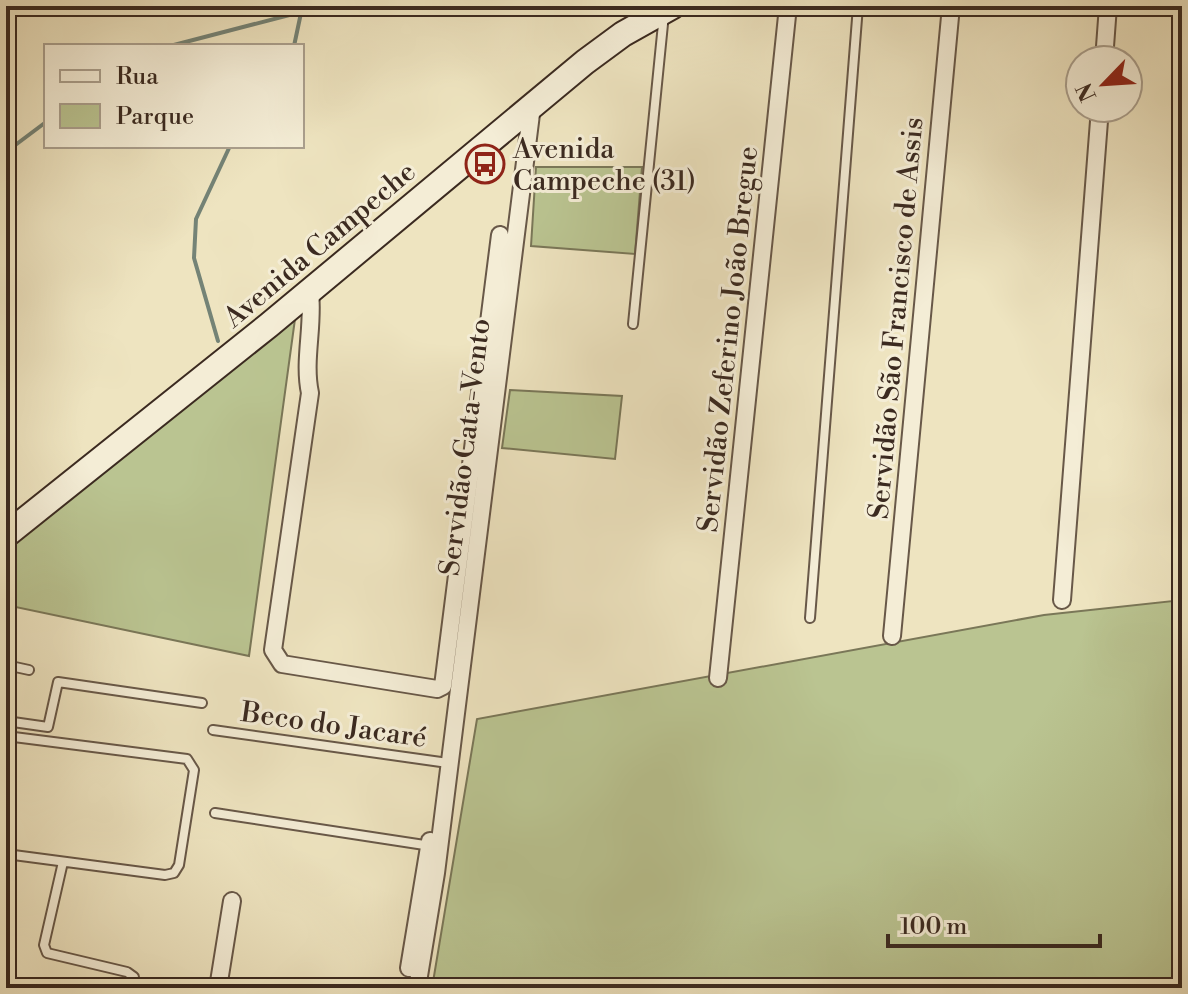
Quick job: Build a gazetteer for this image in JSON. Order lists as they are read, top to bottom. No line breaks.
{"streets":{"main road":["Avenida Campeche"],"street":["Servidão São Francisco de Assis","Servidão Zeferino João Bregue","Servidão Cata-Vento"],"lane":["Beco do Jacaré"]},"crossings":[["Avenida Campeche","Servidão Cata-Vento"],["Servidão Cata-Vento","Beco do Jacaré"]],"places":{"bus stop":["Avenida Campeche (31)"]},"legend":["Rua","Parque"],"scale_bar":"100 m","north":"bottom left"}
